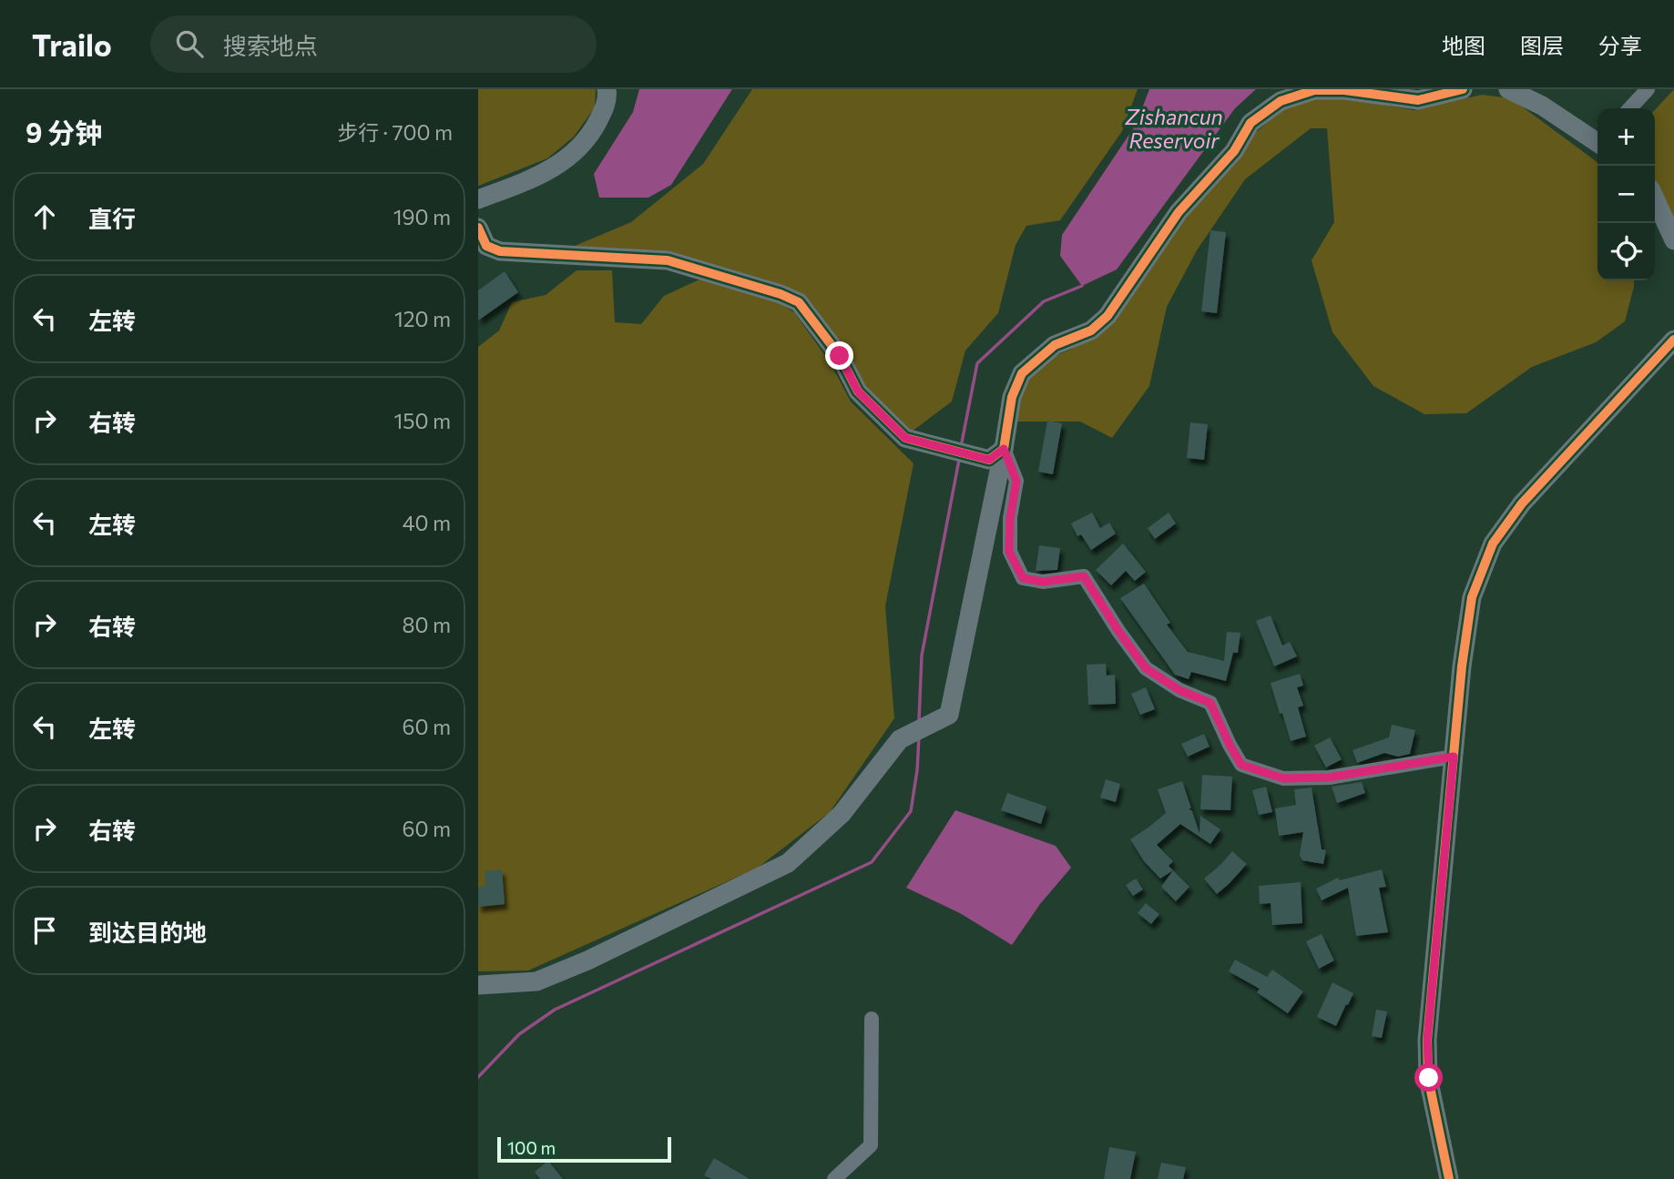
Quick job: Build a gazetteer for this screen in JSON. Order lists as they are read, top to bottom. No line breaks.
{"water":["Zishancun Reservoir"],"scale_bar":"100 m","page":{"header":"Trailo","search":"搜索地点","nav":["地图","图层","分享"],"heading":["9 分钟","步行 · 700 m"],"map_buttons":["+","−"],"list":[["直行","190 m"],["左转","120 m"],["右转","150 m"],["左转","40 m"],["右转","80 m"],["左转","60 m"],["右转","60 m"],"到达目的地"],"scale":"100 m"}}
